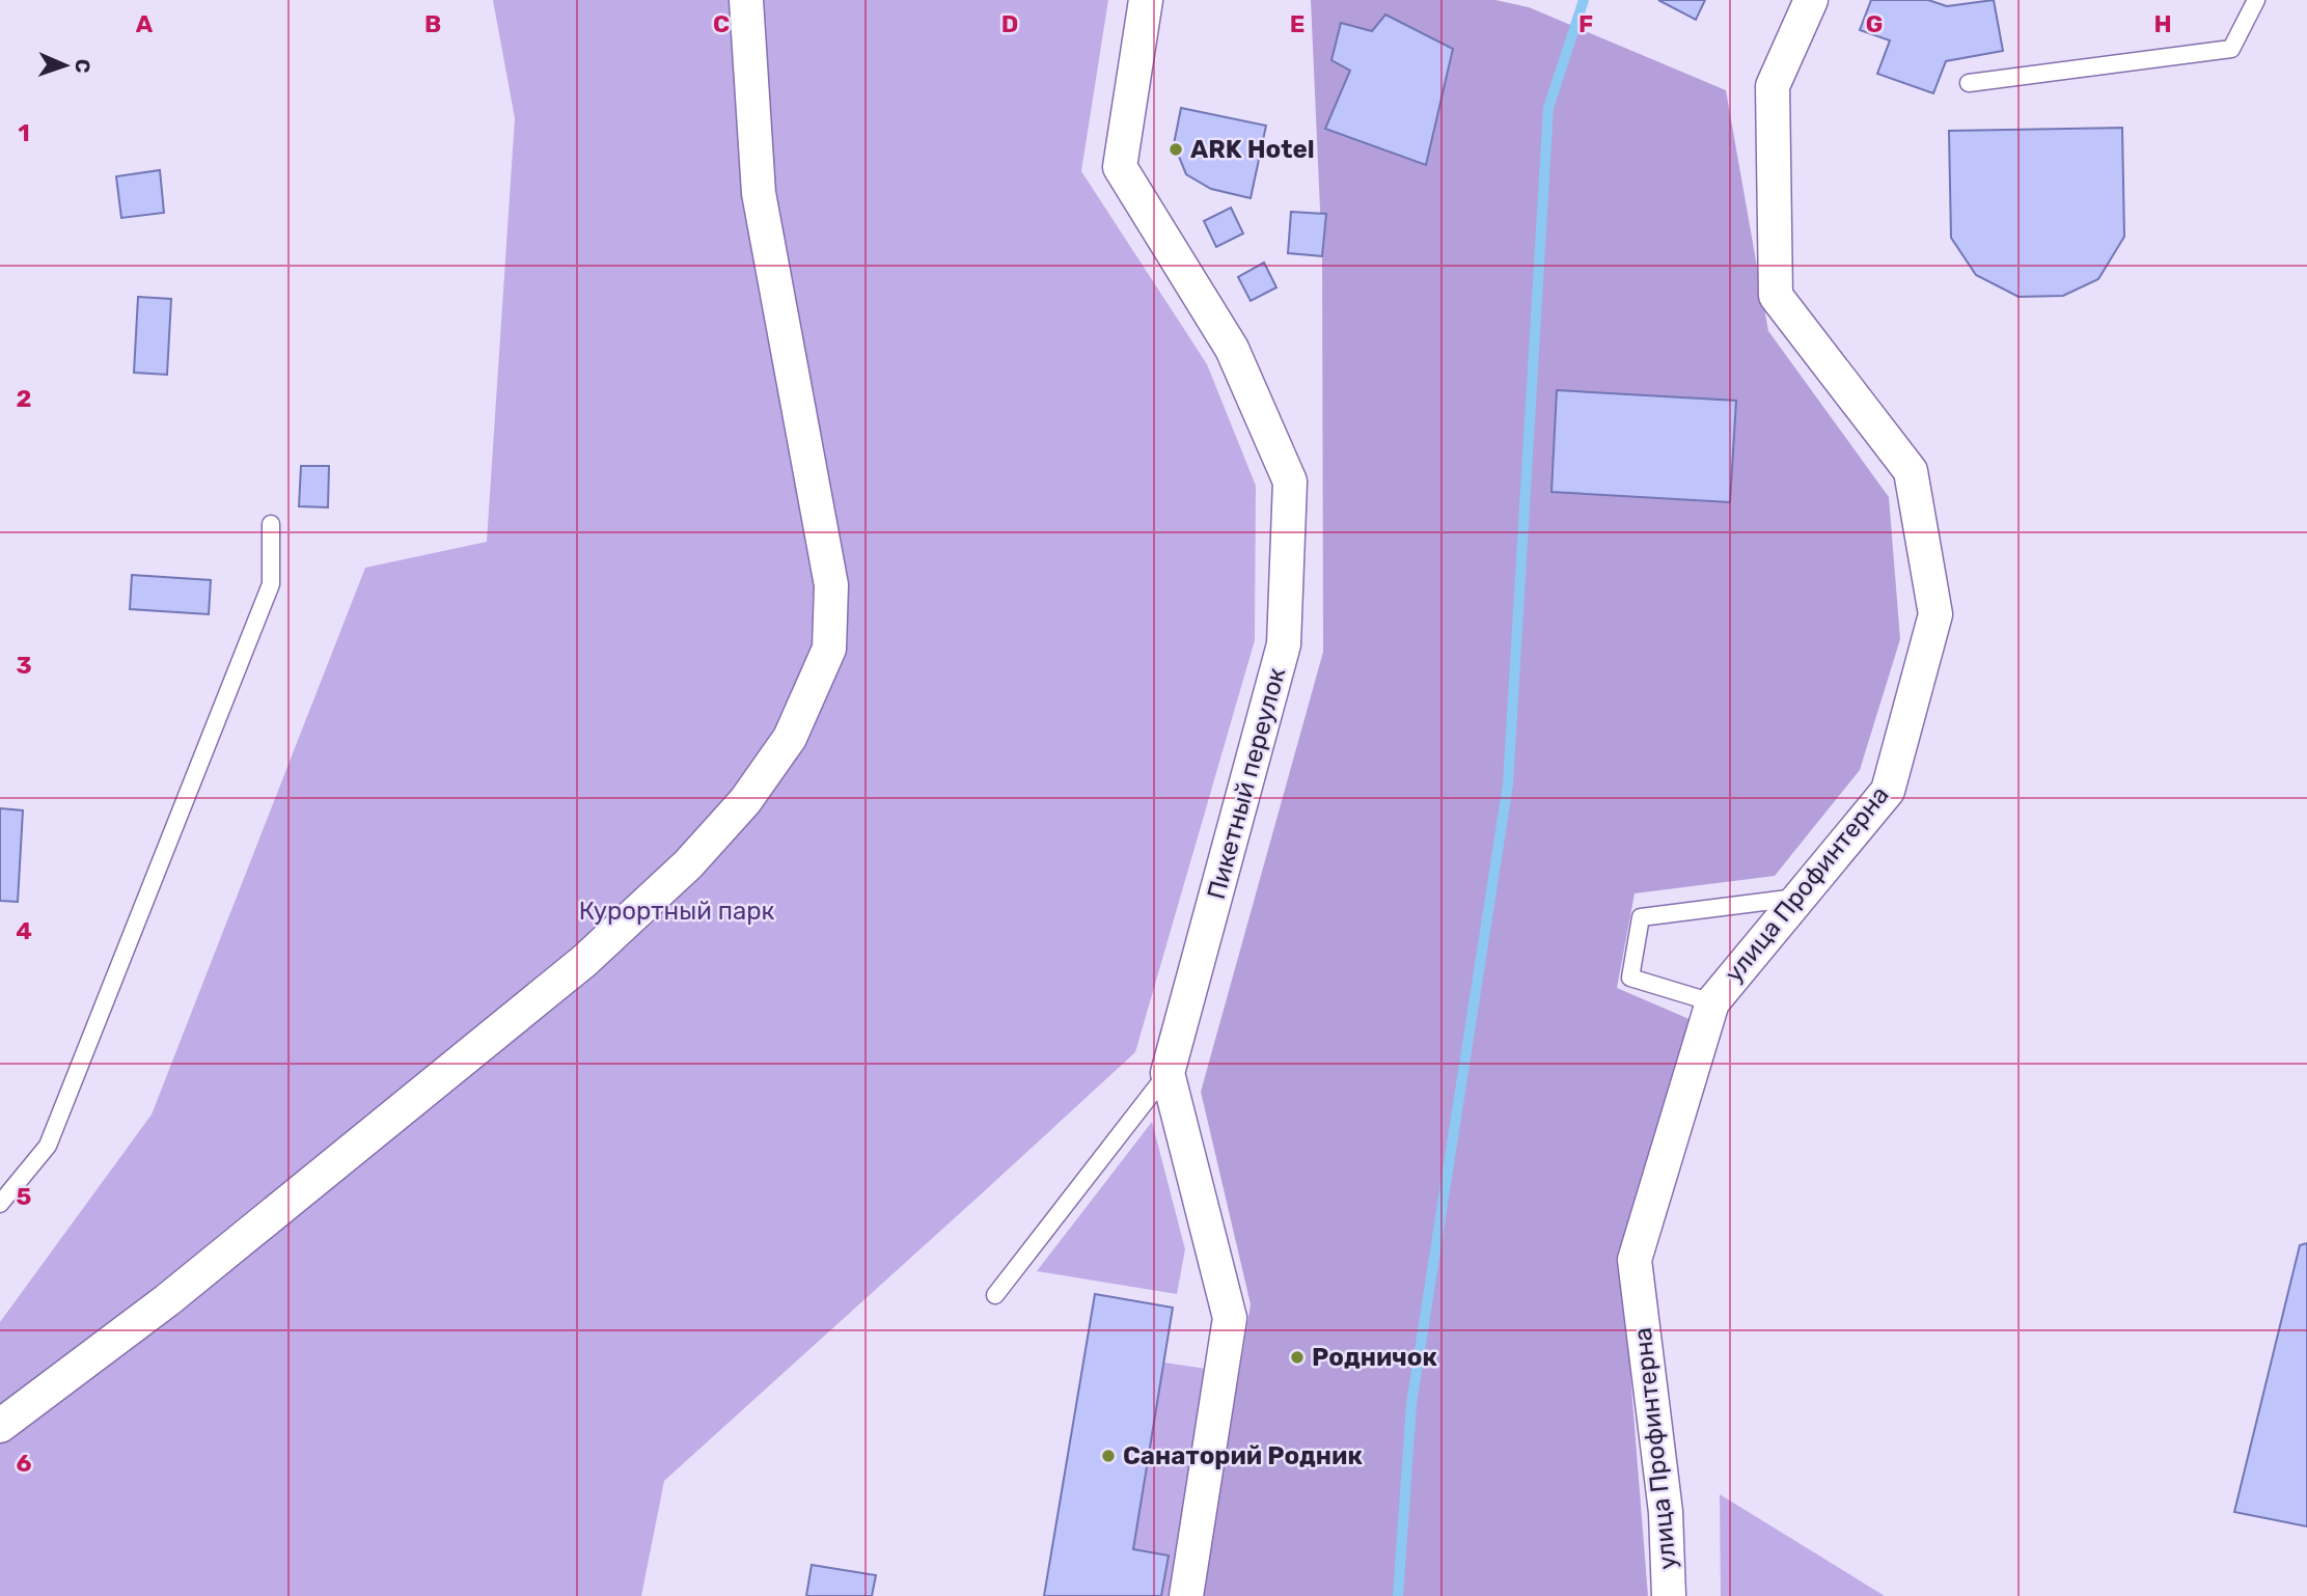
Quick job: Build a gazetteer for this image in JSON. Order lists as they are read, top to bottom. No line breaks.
{"streets":{"street":["Пикетный переулок","улица Профинтерна"]},"parks":["Курортный парк"],"places":["ARK Hotel","Родничок","Санаторий Родник"],"north":"right","grid":{"columns":["A","B","C","D","E","F","G","H"],"rows":["1","2","3","4","5","6"]}}
